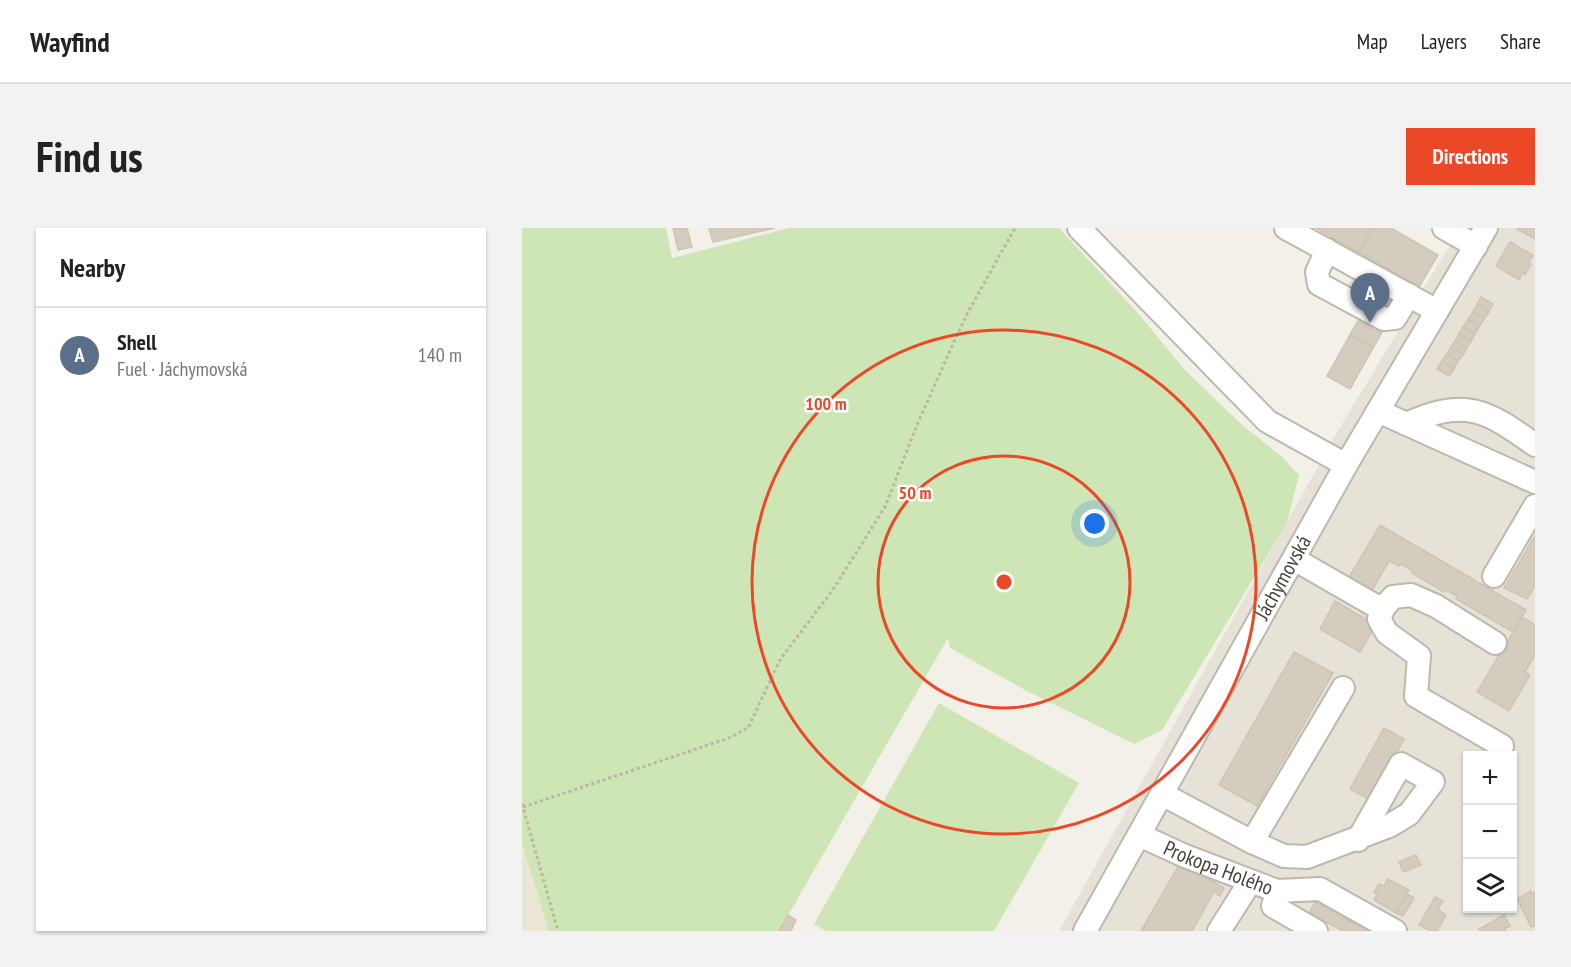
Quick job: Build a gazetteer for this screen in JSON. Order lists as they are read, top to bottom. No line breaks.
{"streets":{"street":["Jáchymovská","Prokopa Holého"]},"crossings":[["Jáchymovská","Prokopa Holého"]],"page":{"header":"Wayfind","nav":["Map","Layers","Share"],"buttons":"Directions","title":"Find us","heading":"Nearby","pins":"A","list":[{"mark":"A","name":"Shell","note":"Fuel · Jáchymovská","value":"140 m"}],"map_buttons":["+","−"]},"rings":["100 m","50 m"]}
